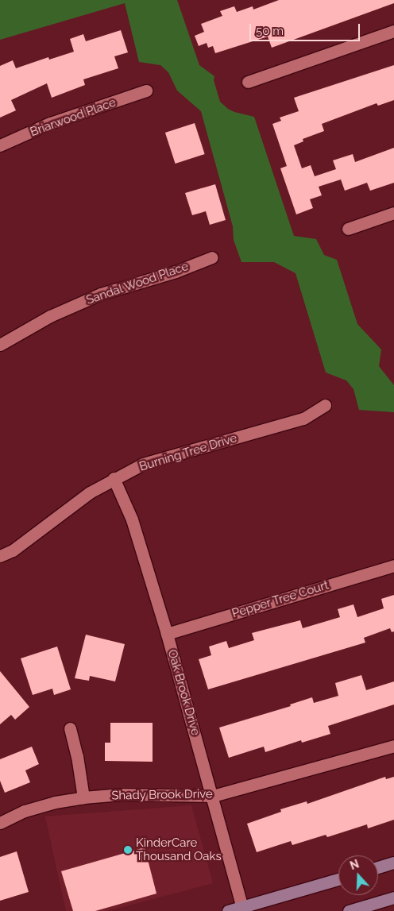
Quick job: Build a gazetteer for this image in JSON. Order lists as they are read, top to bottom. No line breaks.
{"streets":{"street":["Briarwood Place","Sandal Wood Place","Burning Tree Drive","Pepper Tree Court","Oak Brook Drive","Shady Brook Drive"]},"crossings":[["Burning Tree Drive","Oak Brook Drive"],["Pepper Tree Court","Oak Brook Drive"],["Oak Brook Drive","Shady Brook Drive"]],"places":["KinderCare Thousand Oaks"],"scale_bar":"50 m","north":"top"}
